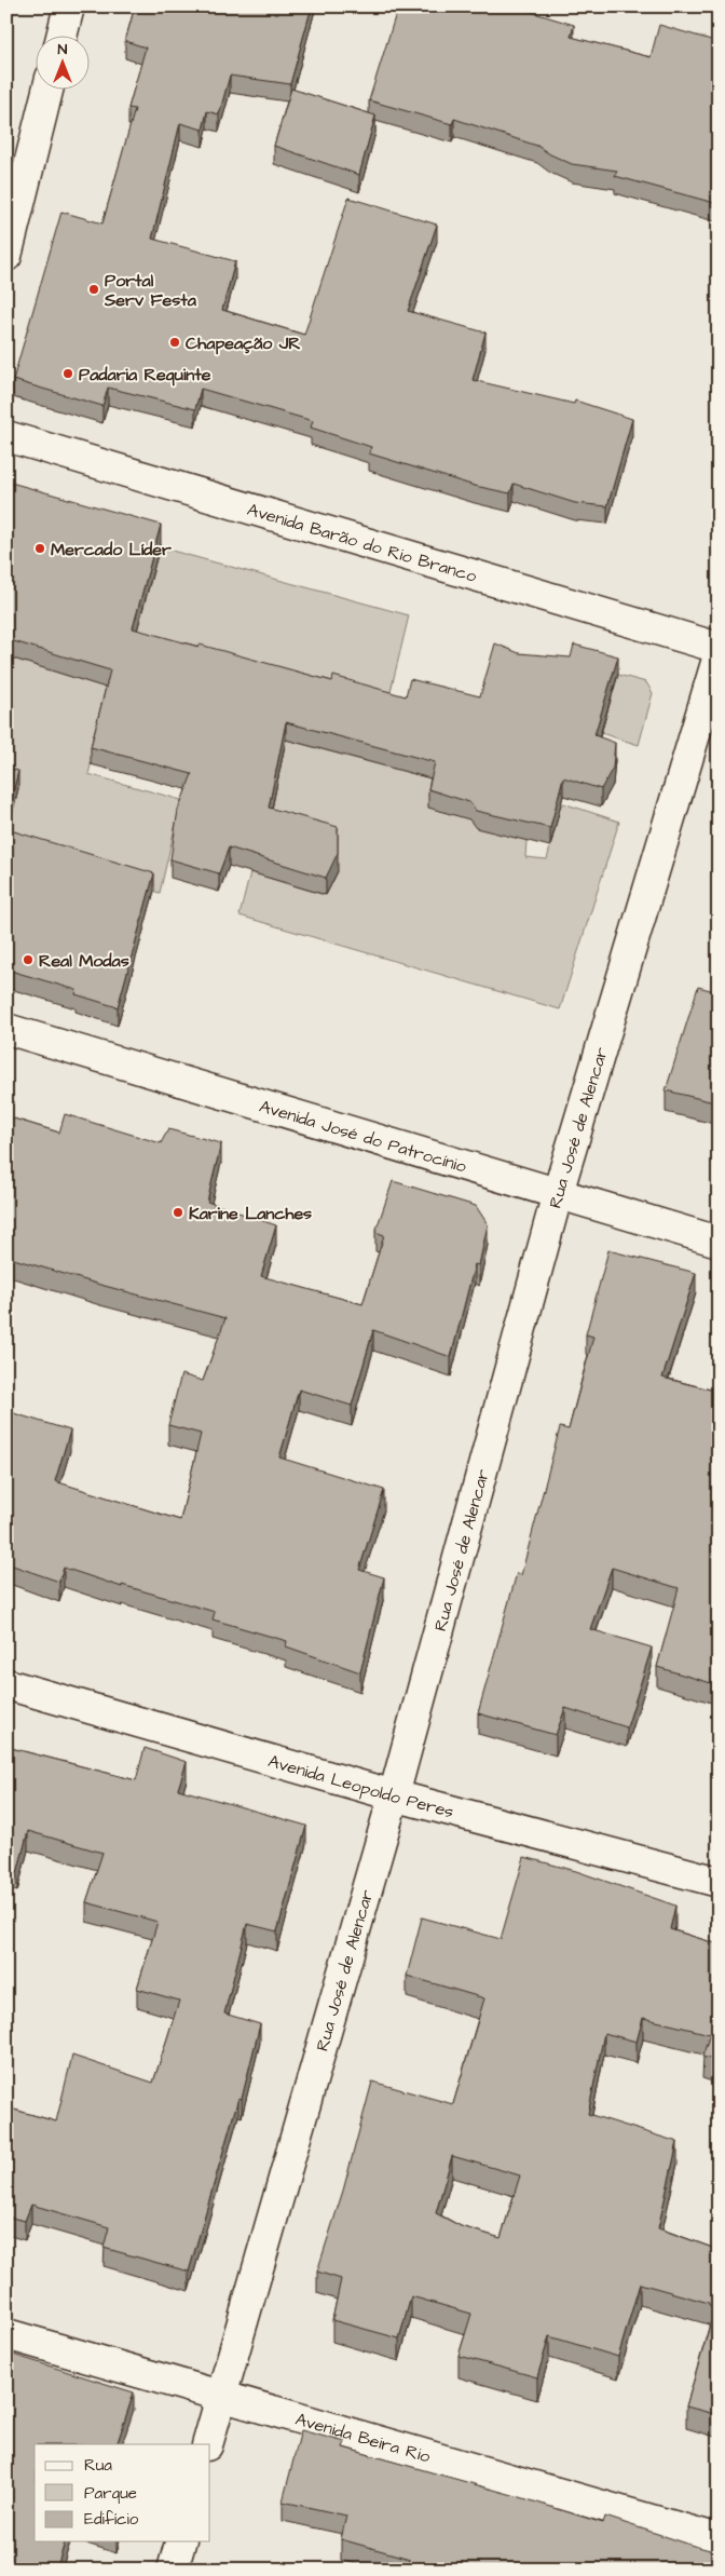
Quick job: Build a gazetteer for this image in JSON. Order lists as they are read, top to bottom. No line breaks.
{"streets":{"street":["Avenida Barão do Rio Branco","Rua José de Alencar","Avenida José do Patrocínio","Avenida Leopoldo Peres","Avenida Beira Rio"]},"crossings":[["Rua José de Alencar","Avenida José do Patrocínio"],["Rua José de Alencar","Avenida Leopoldo Peres"],["Rua José de Alencar","Avenida Beira Rio"]],"places":["Portal Serv Festa","Chapeação JR","Padaria Requinte","Mercado Líder","Real Modas","Karine Lanches"],"legend":["Rua","Parque","Edifício"],"north":"top"}
